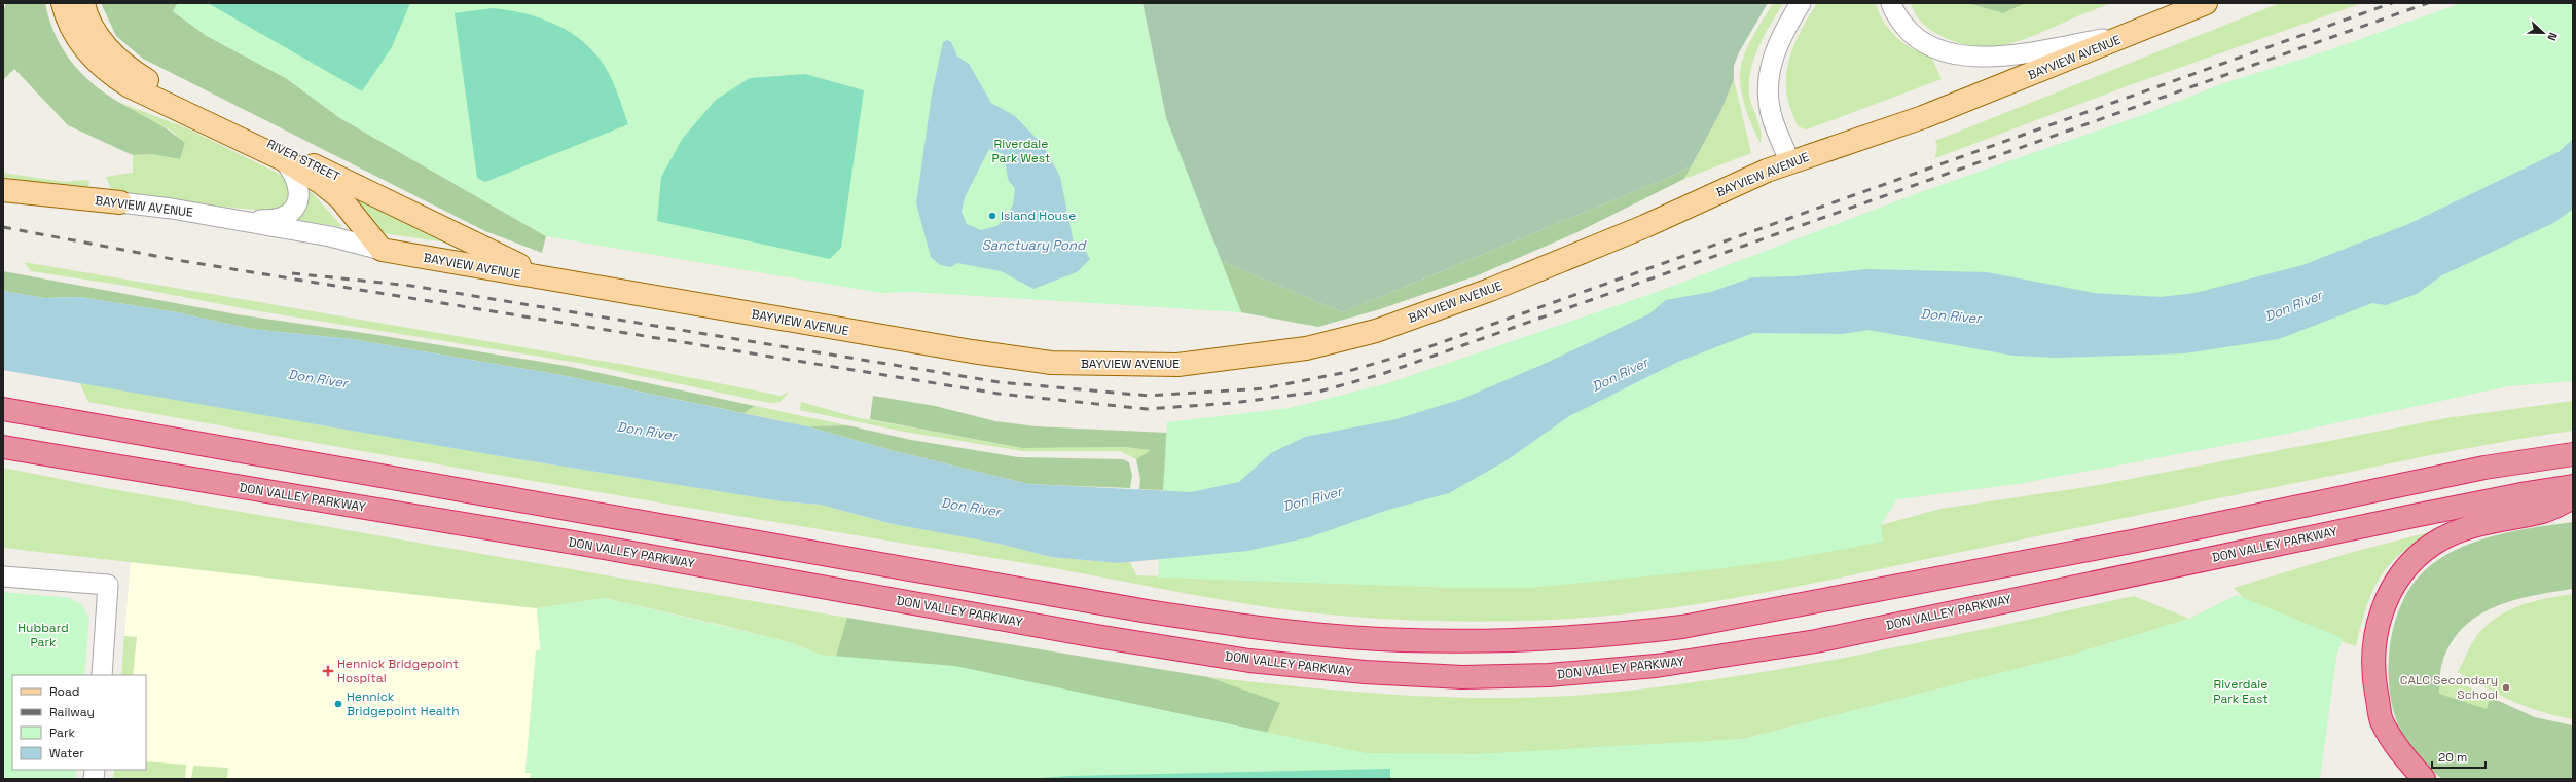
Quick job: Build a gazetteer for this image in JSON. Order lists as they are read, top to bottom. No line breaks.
{"streets":{"highway":["DON VALLEY PARKWAY"],"main road":["BAYVIEW AVENUE","RIVER STREET"]},"crossings":[["BAYVIEW AVENUE","RIVER STREET"]],"water":["Sanctuary Pond","Don River"],"parks":["Riverdale Park West","Hubbard Park","Riverdale Park East"],"places":{"other":["Island House","CALC Secondary School","Hennick Bridgepoint Health"],"health":["Hennick Bridgepoint Hospital"]},"legend":["Road","Railway","Park","Water"],"scale_bar":"20 m","north":"right"}
